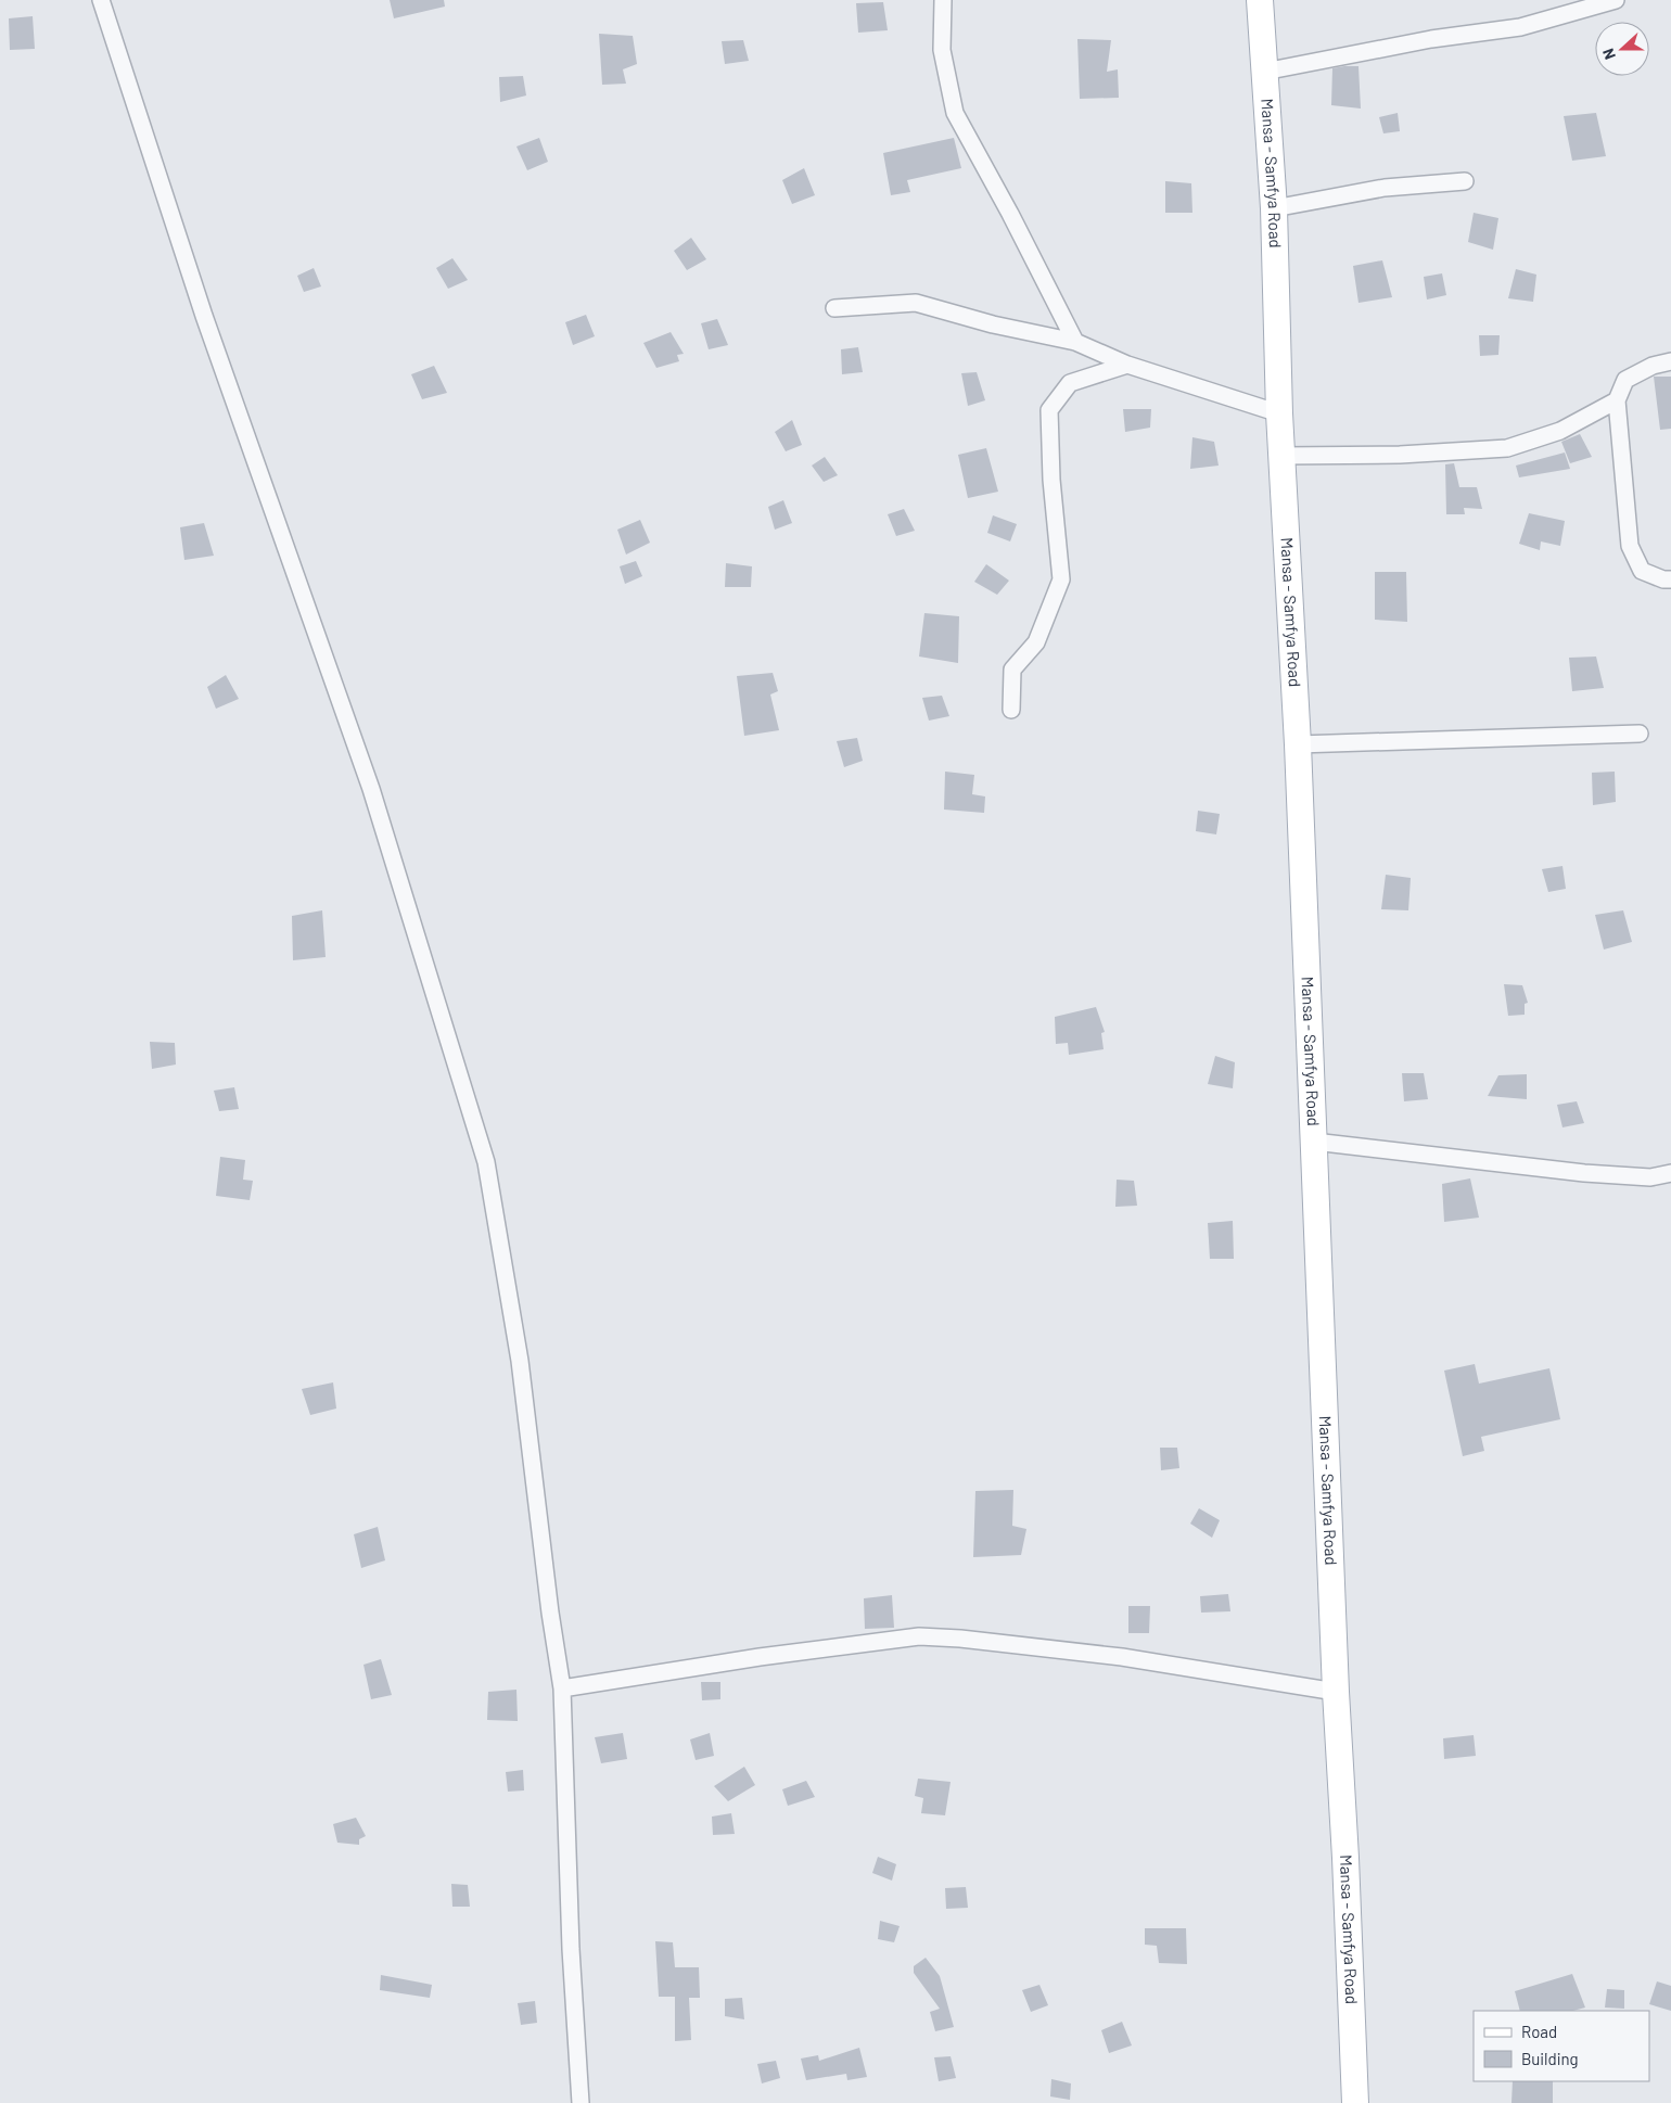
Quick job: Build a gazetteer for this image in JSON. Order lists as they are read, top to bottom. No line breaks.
{"streets":{"main road":["Mansa - Samfya Road"]},"legend":["Road","Building"],"north":"left"}
